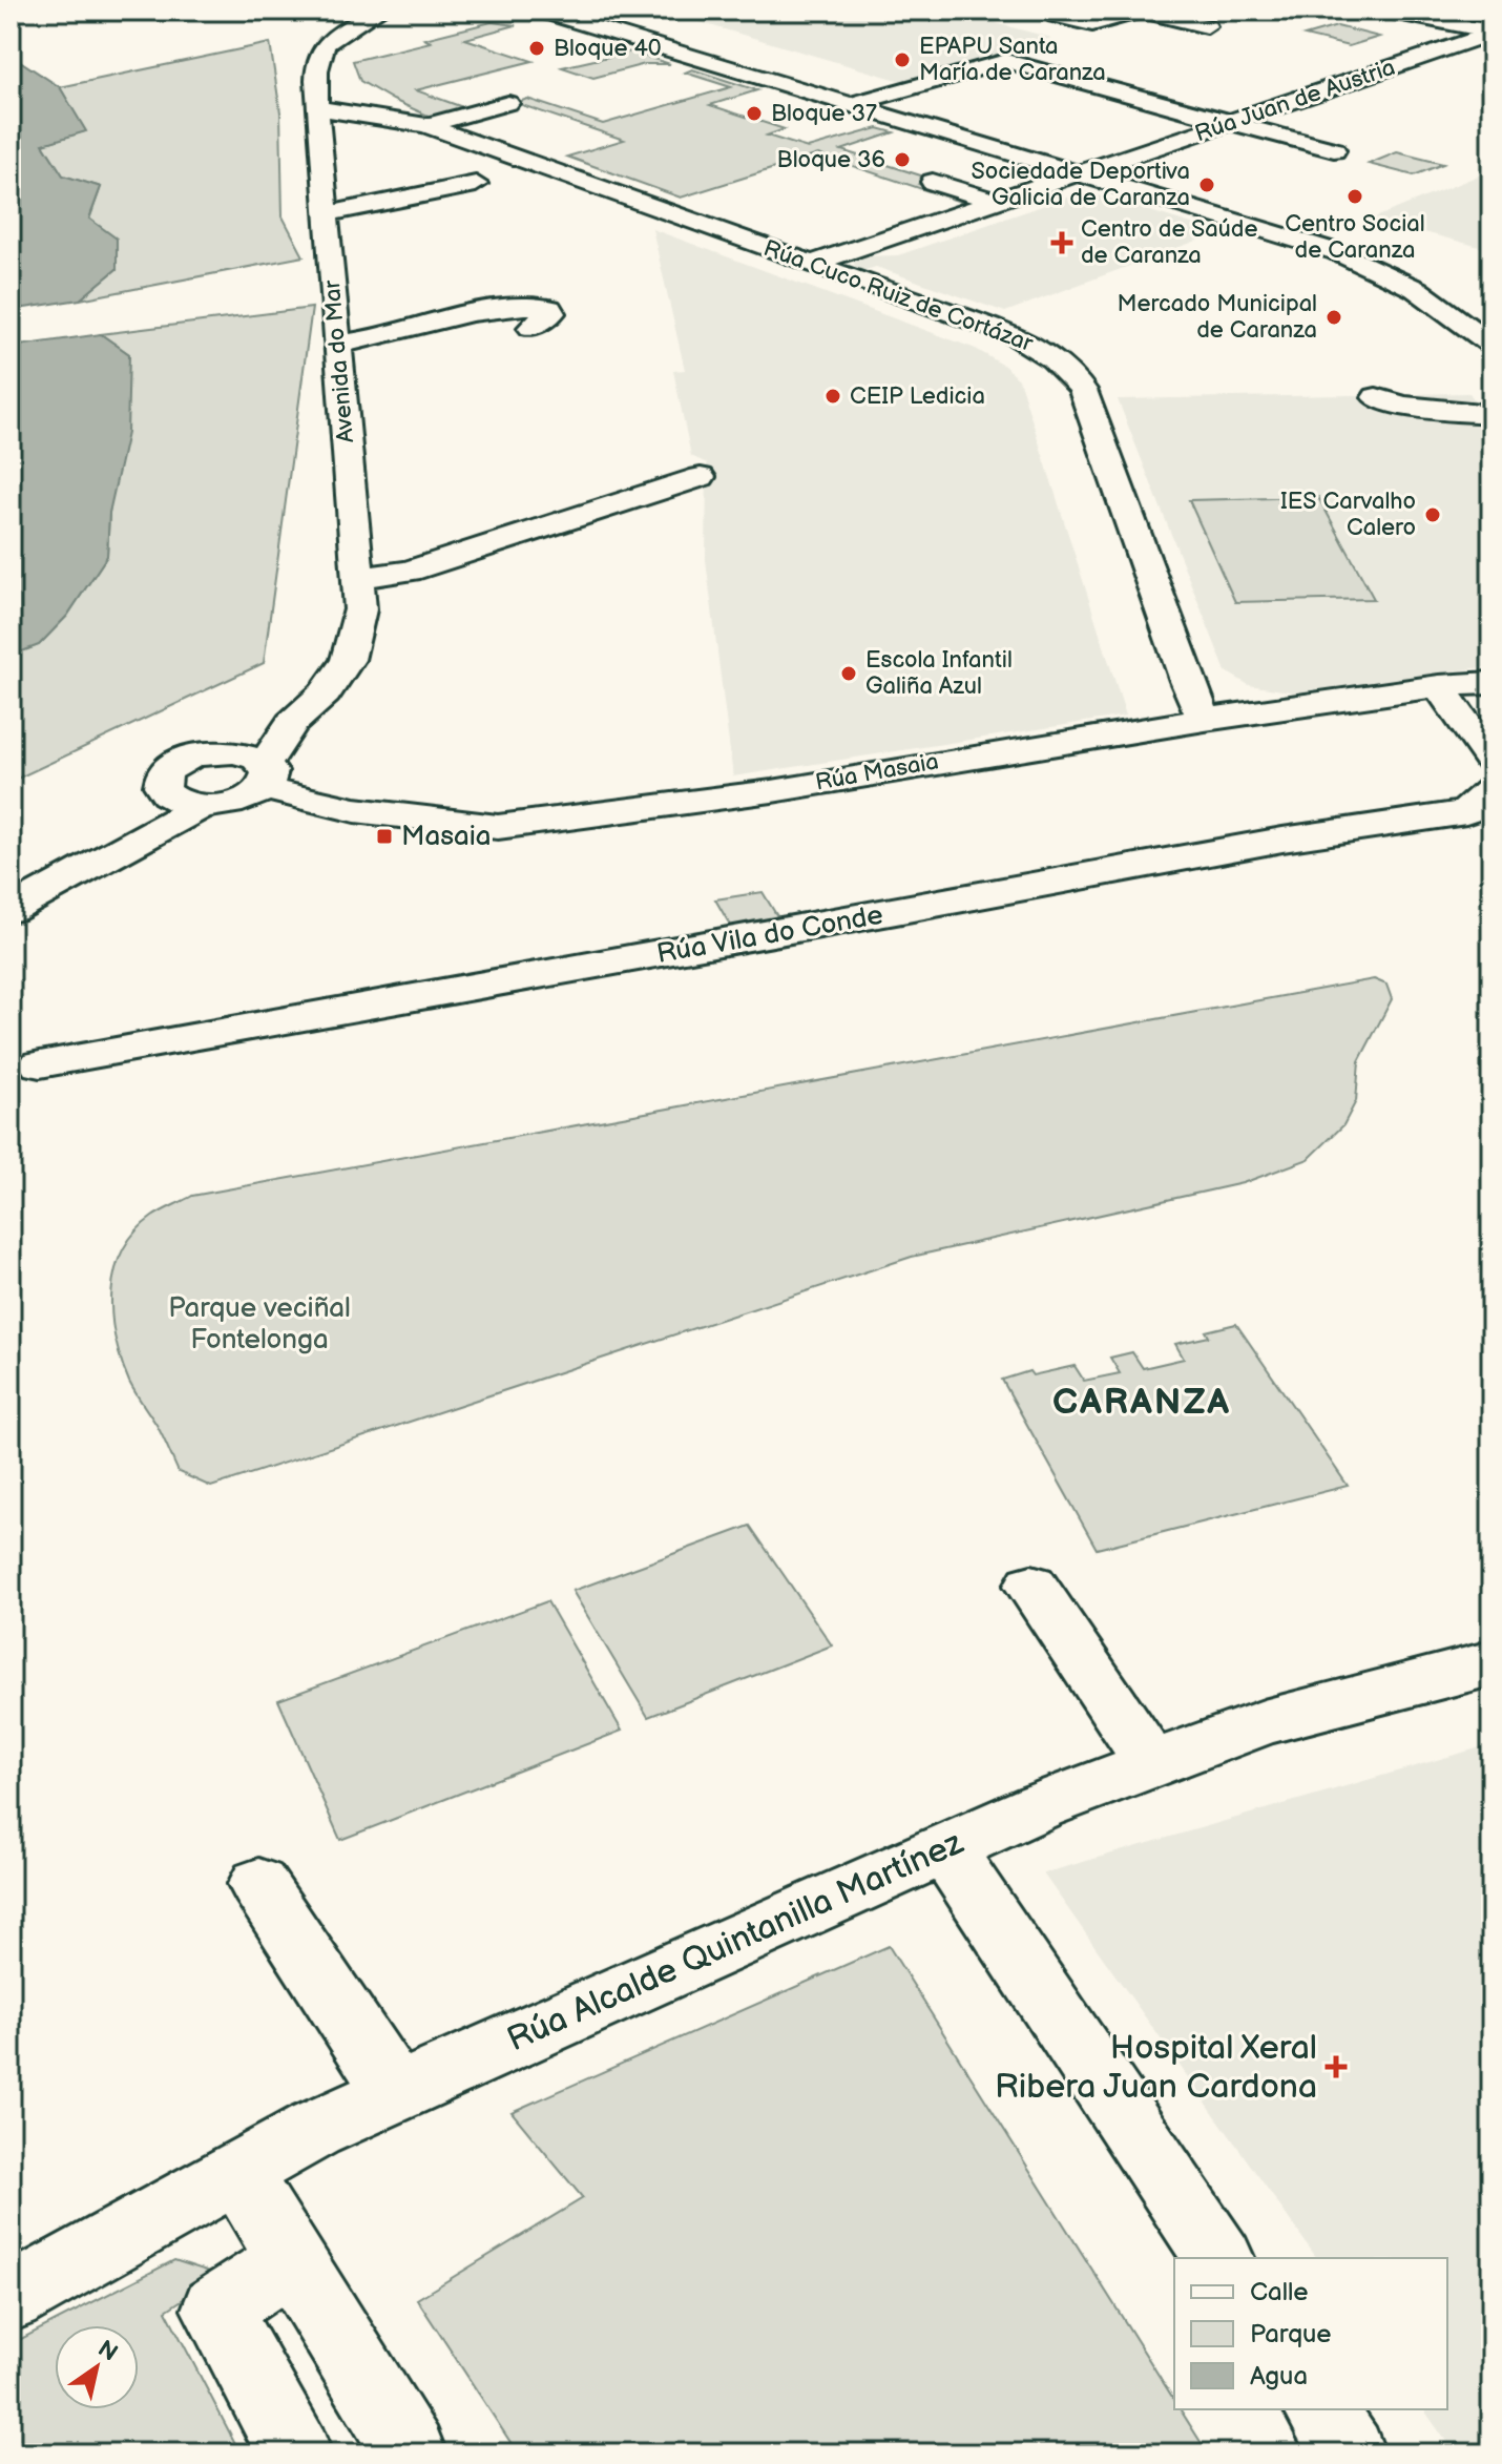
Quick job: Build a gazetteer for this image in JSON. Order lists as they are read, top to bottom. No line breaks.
{"streets":{"street":["Rúa Juan de Austria","Rúa Cuco Ruiz de Cortázar","Avenida do Mar","Rúa Masaia","Rúa Vila do Conde","Rúa Alcalde Quintanilla Martínez"]},"crossings":[["Rúa Juan de Austria","Rúa Cuco Ruiz de Cortázar"],["Rúa Cuco Ruiz de Cortázar","Rúa Masaia"],["Avenida do Mar","Rúa Masaia"]],"districts":["CARANZA"],"parks":["Parque veciñal Fontelonga"],"places":{"other":["Bloque 40","EPAPU Santa María de Caranza","Bloque 37","Bloque 36","Sociedade Deportiva Galicia de Caranza","Centro Social de Caranza","Mercado Municipal de Caranza","CEIP Ledicia","IES Carvalho Calero","Escola Infantil Galiña Azul"],"health":["Centro de Saúde de Caranza","Hospital Xeral Ribera Juan Cardona"],"transit":["Masaia"]},"legend":["Calle","Parque","Agua"],"north":"top right"}
